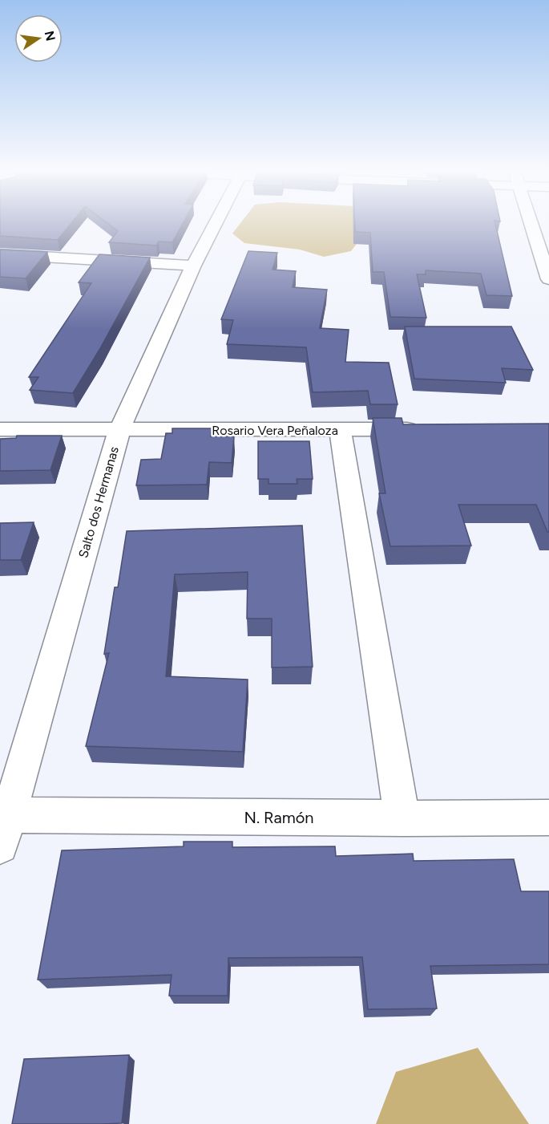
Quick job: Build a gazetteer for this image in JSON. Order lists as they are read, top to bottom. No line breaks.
{"streets":{"street":["Rosario Vera Peñaloza","Salto dos Hermanas","N. Ramón"]},"crossings":[["Rosario Vera Peñaloza","Salto dos Hermanas"],["Salto dos Hermanas","N. Ramón"]],"north":"right"}
